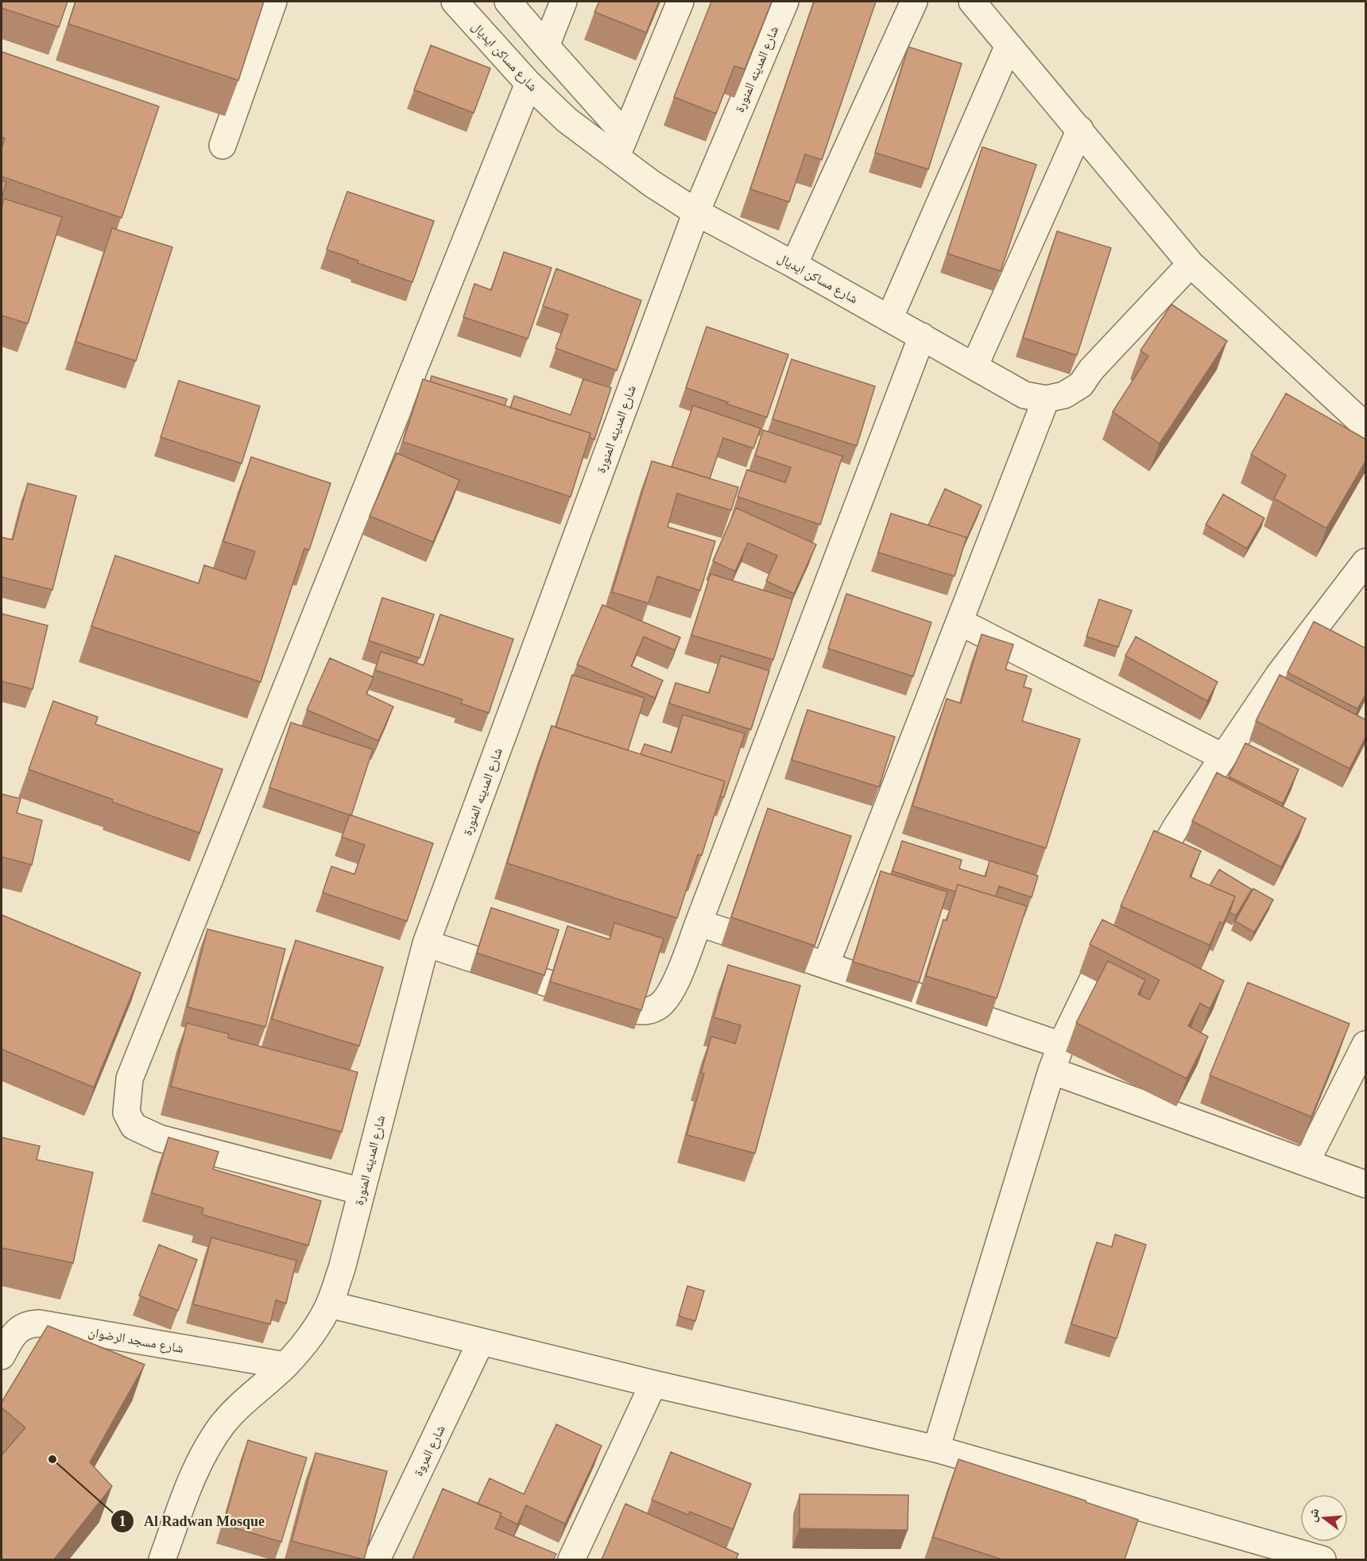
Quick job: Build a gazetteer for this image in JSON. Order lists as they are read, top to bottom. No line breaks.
{"streets":{"street":["شارع مساكن ايديال","شارع المدينه المنورة","شارع مسجد الرضوان","شارع المروة"]},"crossings":[["شارع مساكن ايديال","شارع المدينه المنورة"],["شارع المدينه المنورة","شارع مسجد الرضوان"]],"places":["Al Radwan Mosque"],"north":"left"}
